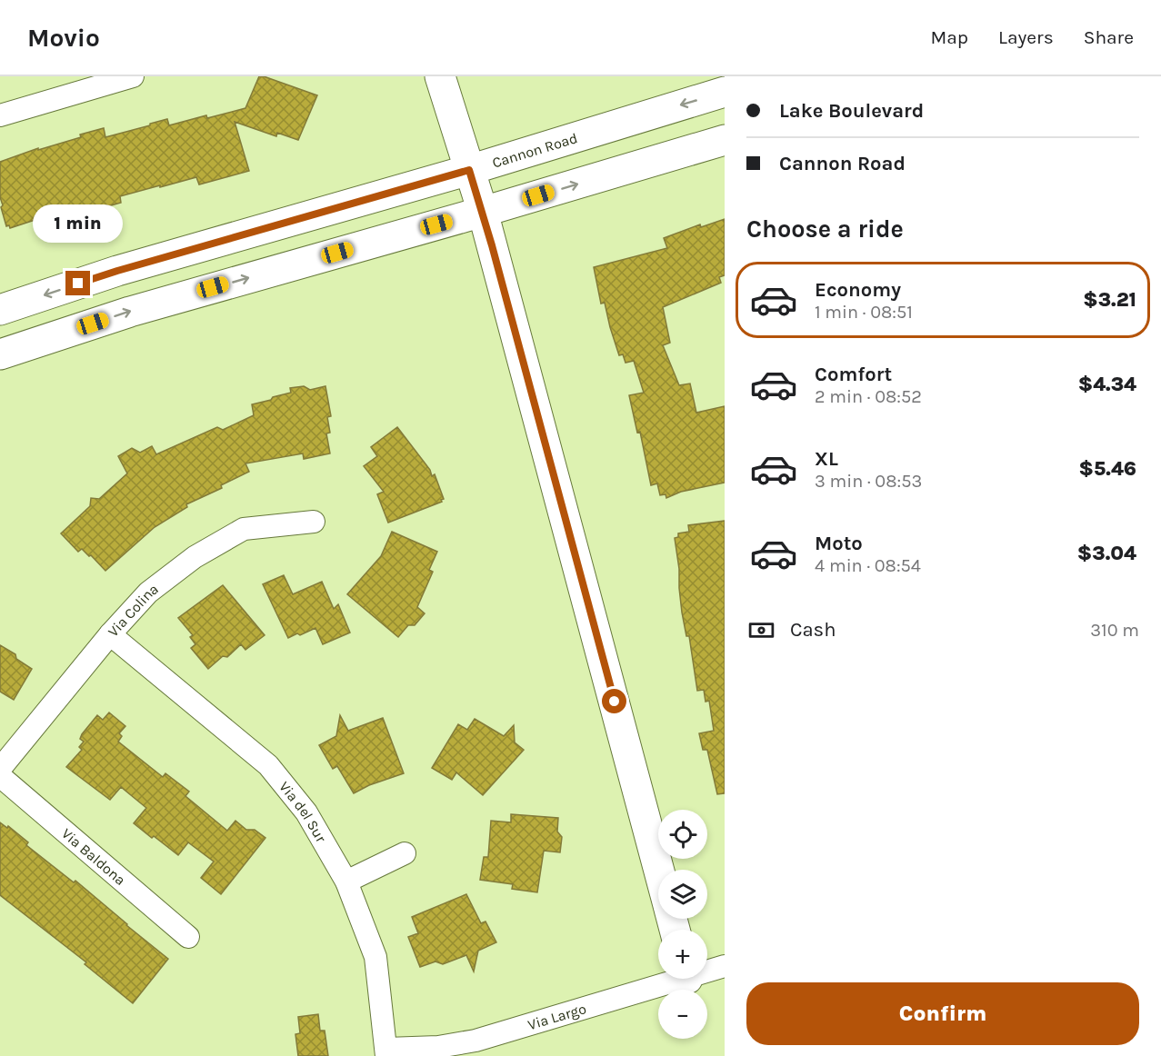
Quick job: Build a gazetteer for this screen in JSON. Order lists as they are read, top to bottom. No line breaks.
{"streets":{"main road":["Cannon Road"],"street":["Via Colina","Via del Sur","Via Baldona","Via Largo"]},"crossings":[["Via Colina","Via del Sur"],["Via del Sur","Via Largo"]],"page":{"header":"Movio","nav":["Map","Layers","Share"],"banner":["Lake Boulevard","Cannon Road"],"heading":"Choose a ride","bubble":"1 min","list":[{"name":"Economy","note":"1 min · 08:51","value":"$3.21"},{"name":"Comfort","note":"2 min · 08:52","value":"$4.34"},{"name":"XL","note":"3 min · 08:53","value":"$5.46"},{"name":"Moto","note":"4 min · 08:54","value":"$3.04"}],"pay":["Cash","310 m"],"map_buttons":["+","−"],"buttons":"Confirm"}}
